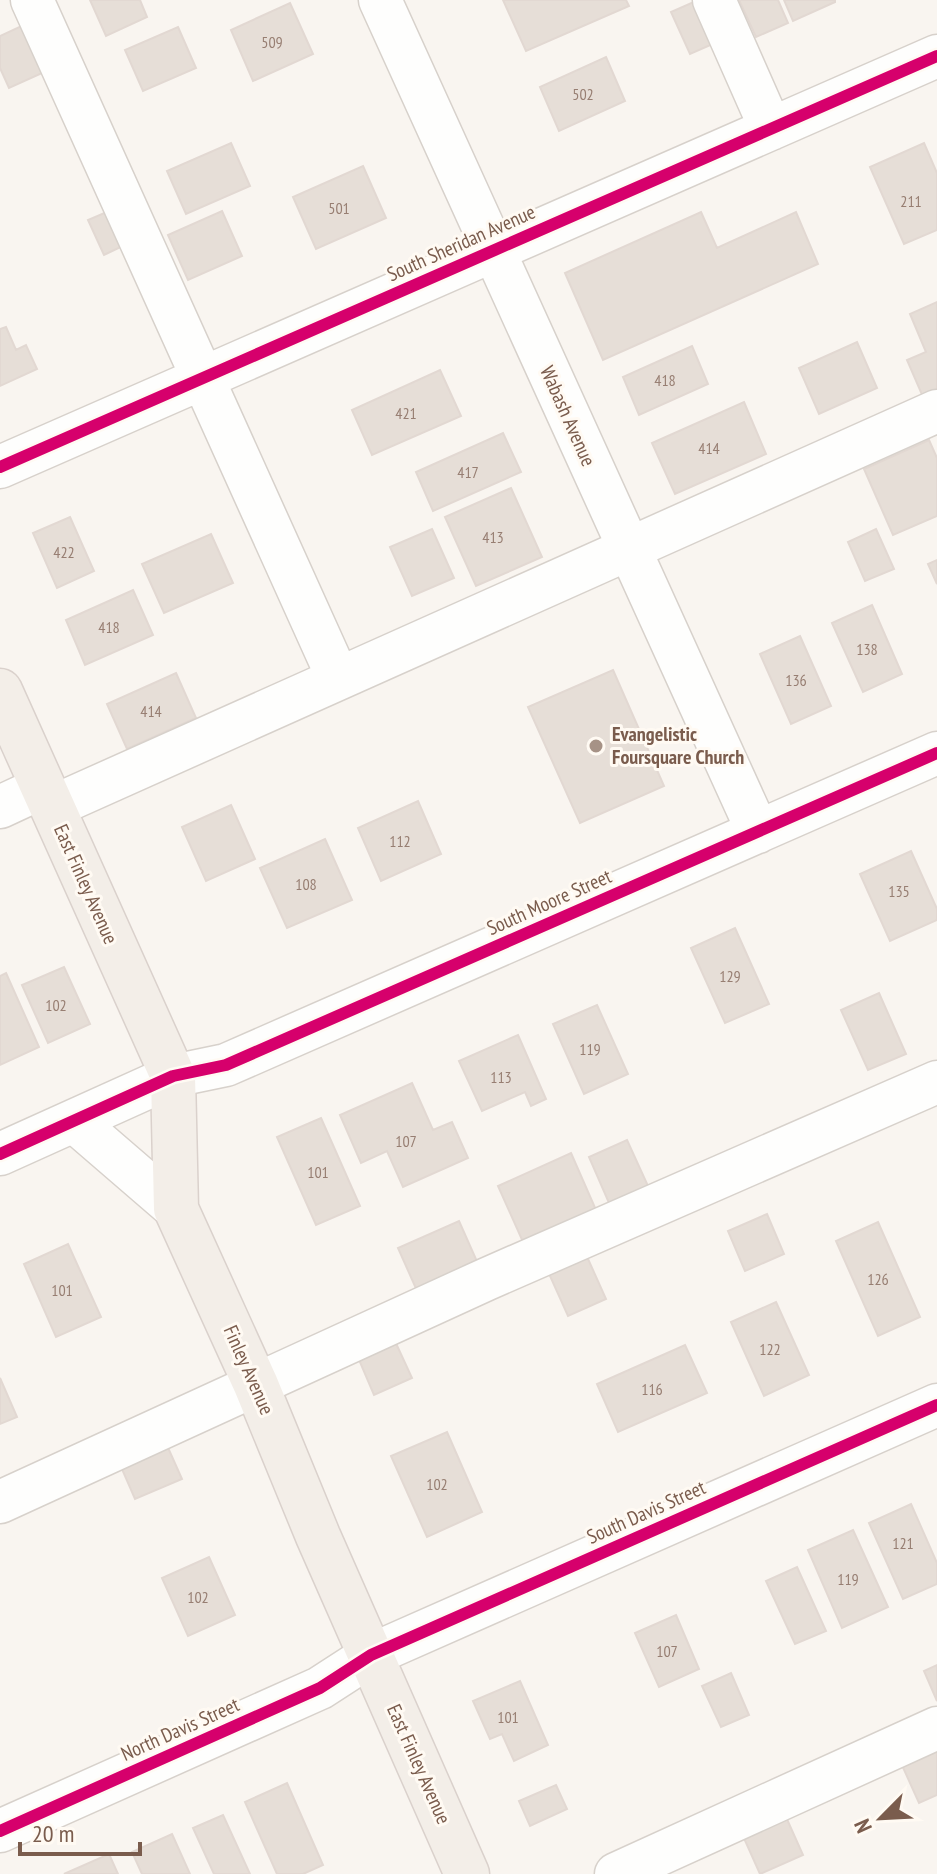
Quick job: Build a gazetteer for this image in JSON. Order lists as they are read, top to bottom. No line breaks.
{"streets":{"main road":["East Finley Avenue","Finley Avenue"],"street":["South Sheridan Avenue","Wabash Avenue","South Moore Street","South Davis Street","North Davis Street"]},"crossings":[["South Sheridan Avenue","Wabash Avenue"],["Wabash Avenue","South Moore Street"],["East Finley Avenue","South Moore Street"],["East Finley Avenue","Finley Avenue"],["East Finley Avenue","South Davis Street"],["East Finley Avenue","North Davis Street"],["South Moore Street","Finley Avenue"],["Finley Avenue","South Davis Street"],["Finley Avenue","North Davis Street"],["South Davis Street","North Davis Street"]],"places":["Evangelistic Foursquare Church"],"house_numbers":["509","502","211","501","418","421","414","417","413","422","418","138","136","414","112","108","135","129","102","119","113","107","101","126","101","122","116","102","121","119","102","107","101"],"scale_bar":"20 m","north":"bottom left"}
